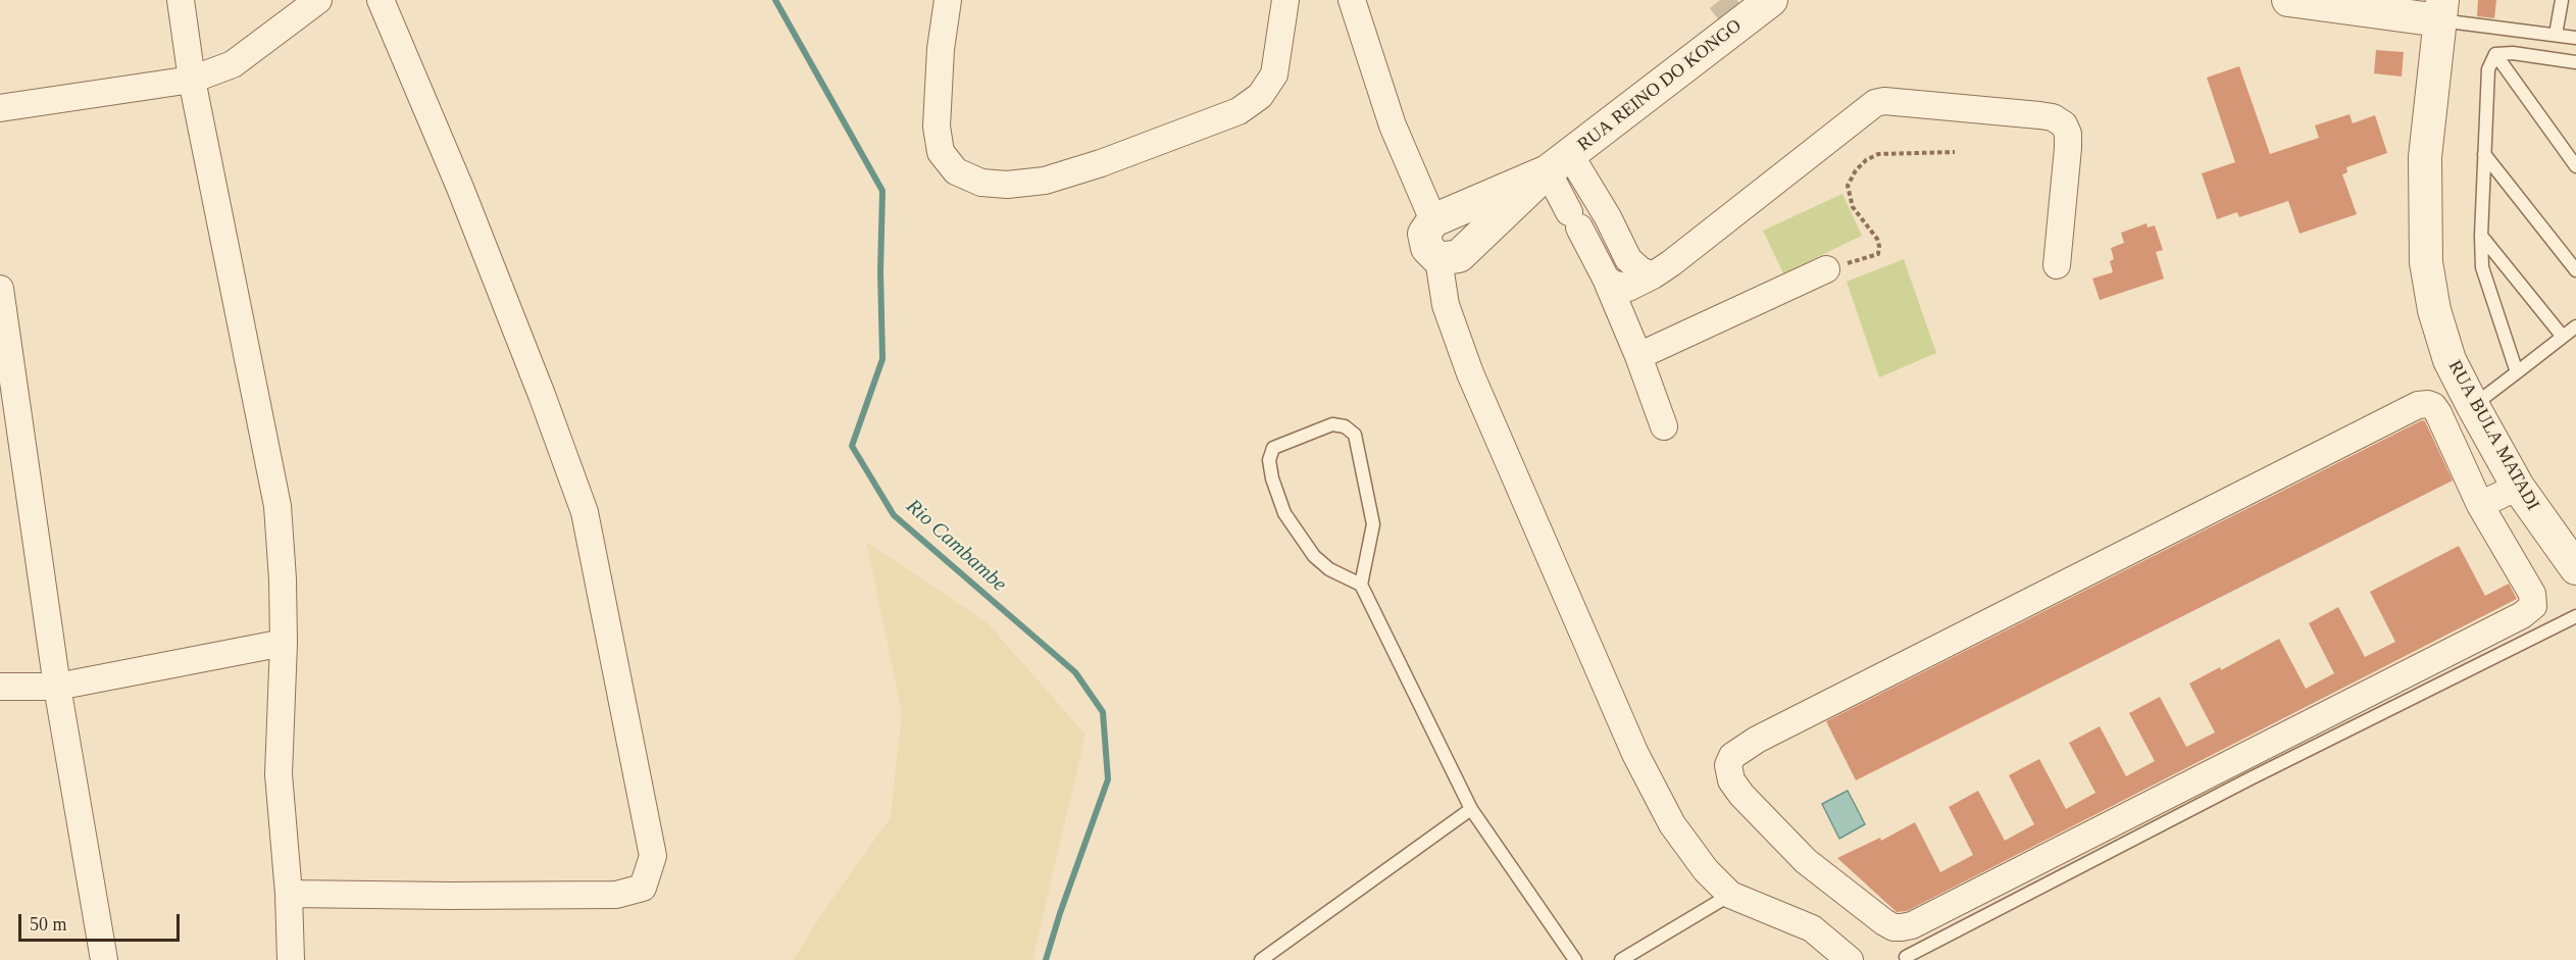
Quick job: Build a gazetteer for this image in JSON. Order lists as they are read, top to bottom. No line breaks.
{"streets":{"street":["RUA REINO DO KONGO","RUA BULA MATADI"]},"water":["Rio Cambambe"],"scale_bar":"50 m"}
